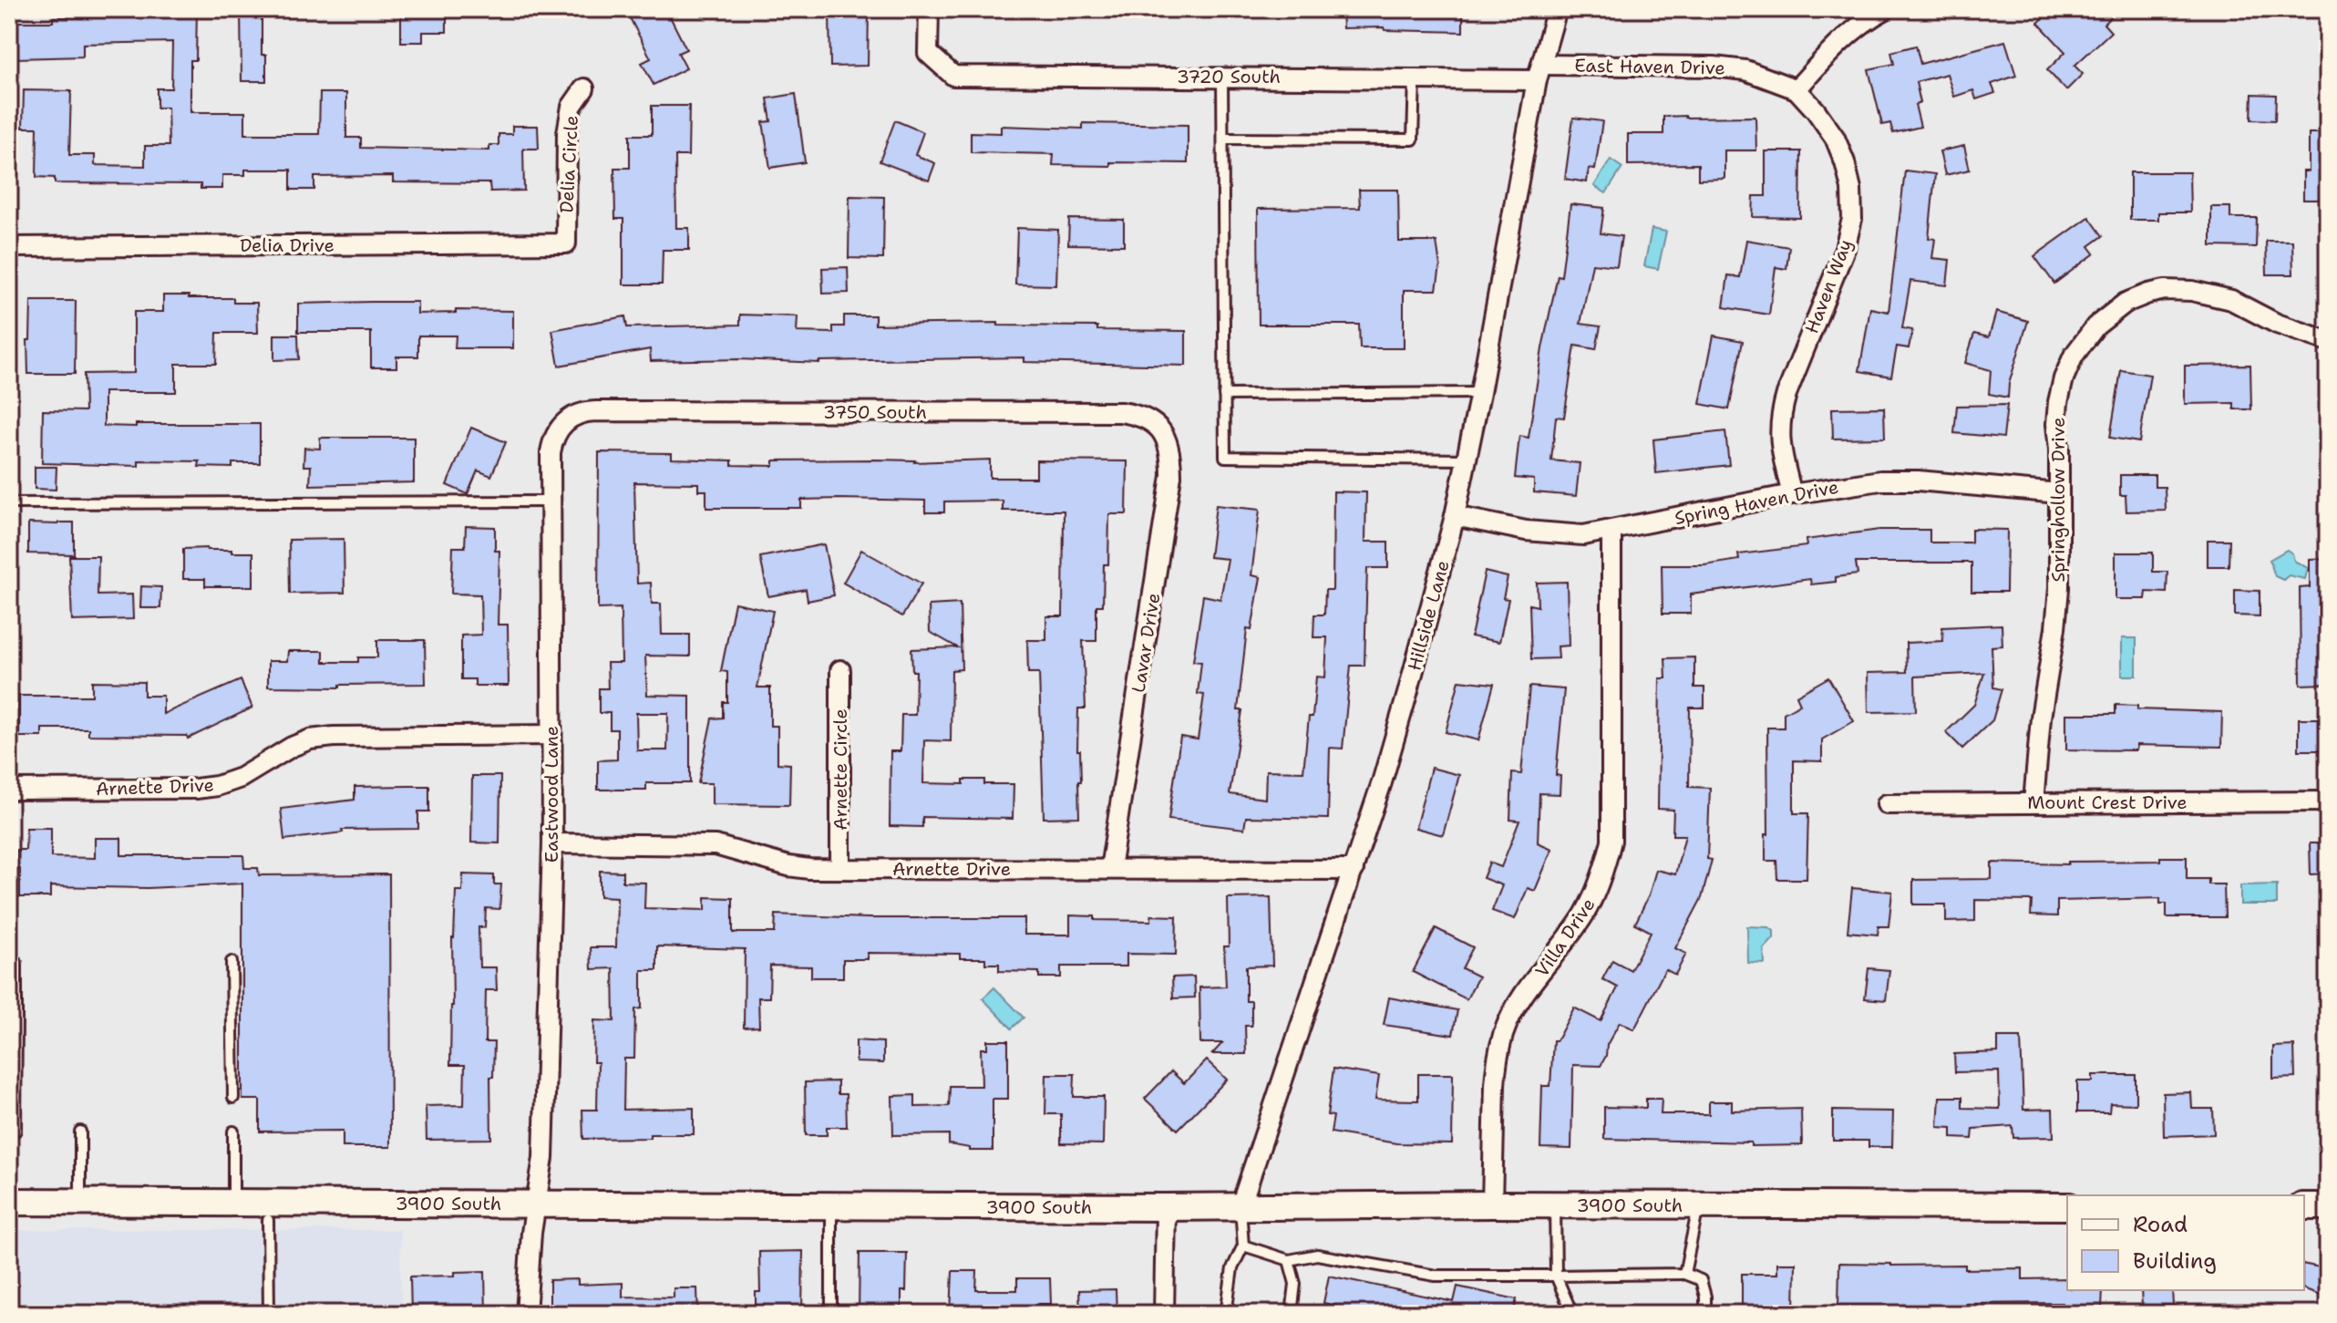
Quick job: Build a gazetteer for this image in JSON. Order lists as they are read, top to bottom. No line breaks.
{"streets":{"main road":["3900 South"],"street":["East Haven Drive","3720 South","Delia Circle","Delia Drive","Haven Way","3750 South","Springhollow Drive","Spring Haven Drive","Hillside Lane","Lavar Drive","Arnette Circle","Arnette Drive","Eastwood Lane","Mount Crest Drive","Villa Drive"]},"crossings":[["East Haven Drive","3720 South"],["East Haven Drive","Haven Way"],["East Haven Drive","Hillside Lane"],["3720 South","Hillside Lane"],["Delia Circle","Delia Drive"],["Haven Way","Spring Haven Drive"],["3750 South","Lavar Drive"],["3750 South","Eastwood Lane"],["Springhollow Drive","Spring Haven Drive"],["Springhollow Drive","Mount Crest Drive"],["Spring Haven Drive","Hillside Lane"],["Spring Haven Drive","Villa Drive"],["Hillside Lane","Arnette Drive"],["Hillside Lane","3900 South"],["Lavar Drive","Arnette Drive"],["Arnette Circle","Arnette Drive"],["Arnette Drive","Eastwood Lane"],["Eastwood Lane","3900 South"],["Villa Drive","3900 South"]],"legend":["Road","Building"]}
